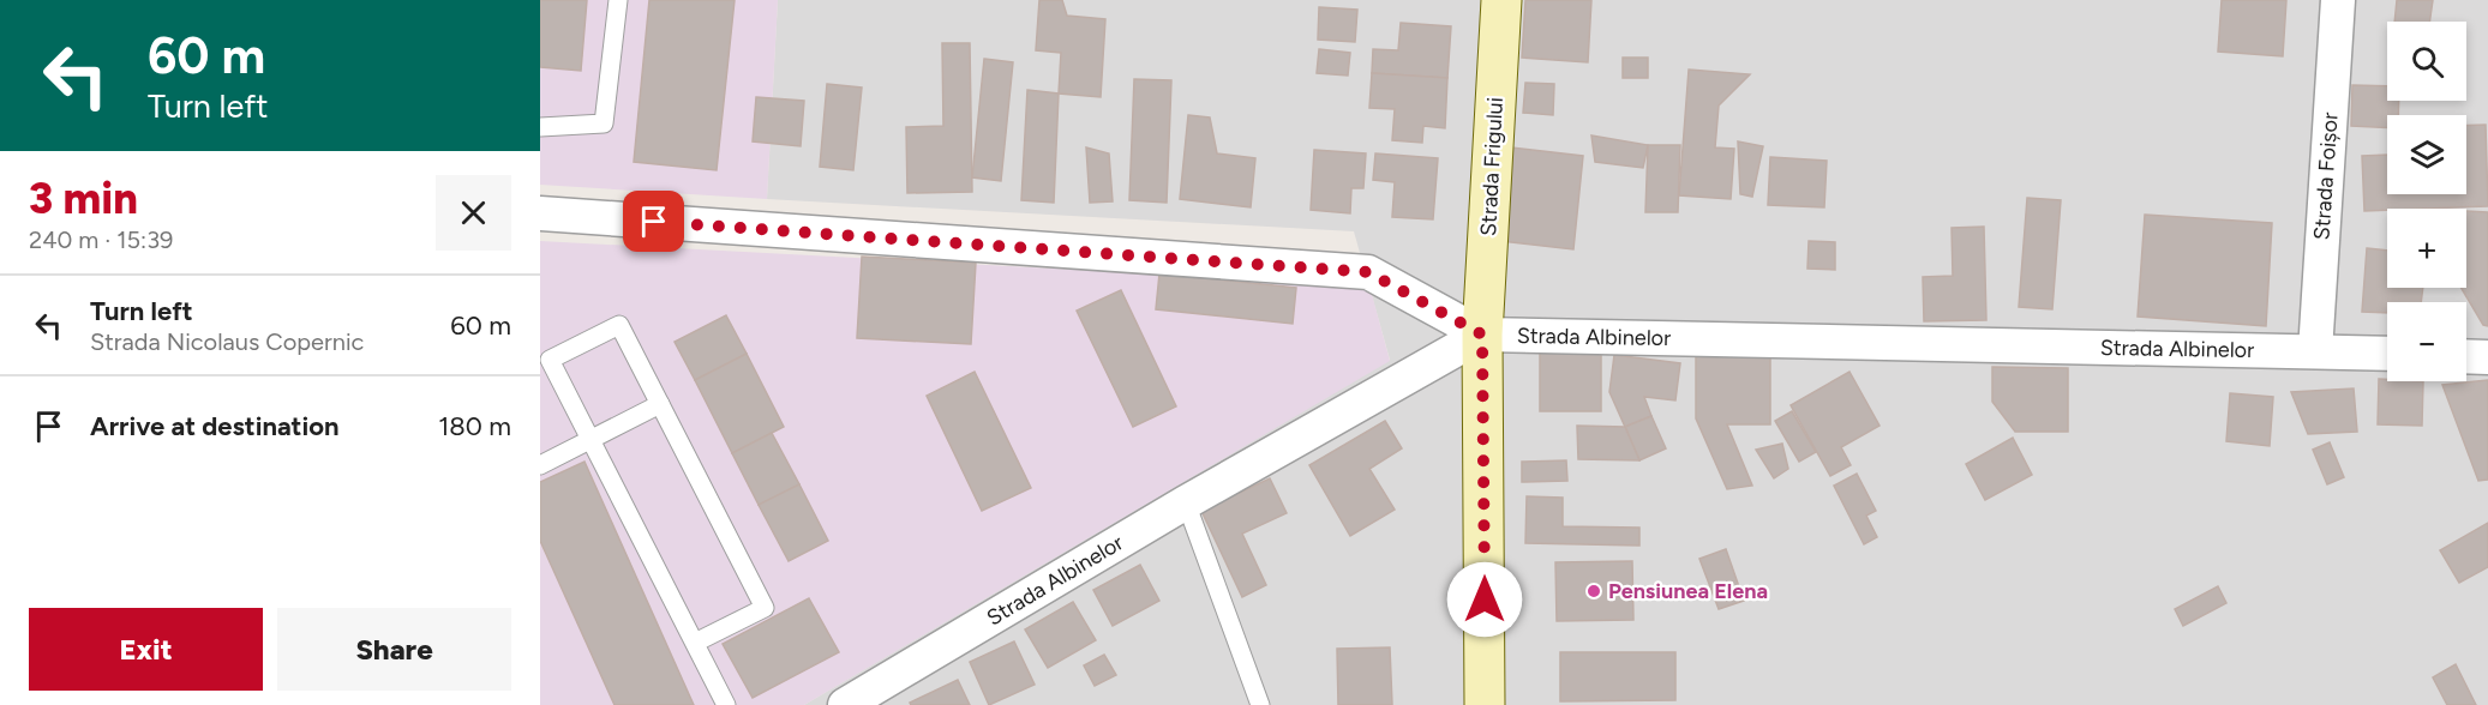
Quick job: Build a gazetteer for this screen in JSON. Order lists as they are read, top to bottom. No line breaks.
{"streets":{"main road":["Strada Frigului"],"street":["Strada Foișor","Strada Albinelor"]},"crossings":[["Strada Frigului","Strada Albinelor"],["Strada Foișor","Strada Albinelor"]],"places":["Pensiunea Elena"],"page":{"turn":["60 m","Turn left"],"map_buttons":["+","−"],"heading":["3 min","240 m · 15:39"],"list":[{"name":"Turn left","note":"Strada Nicolaus Copernic","value":"60 m"},{"name":"Arrive at destination","value":"180 m"}],"buttons":["Exit","Share"]}}
